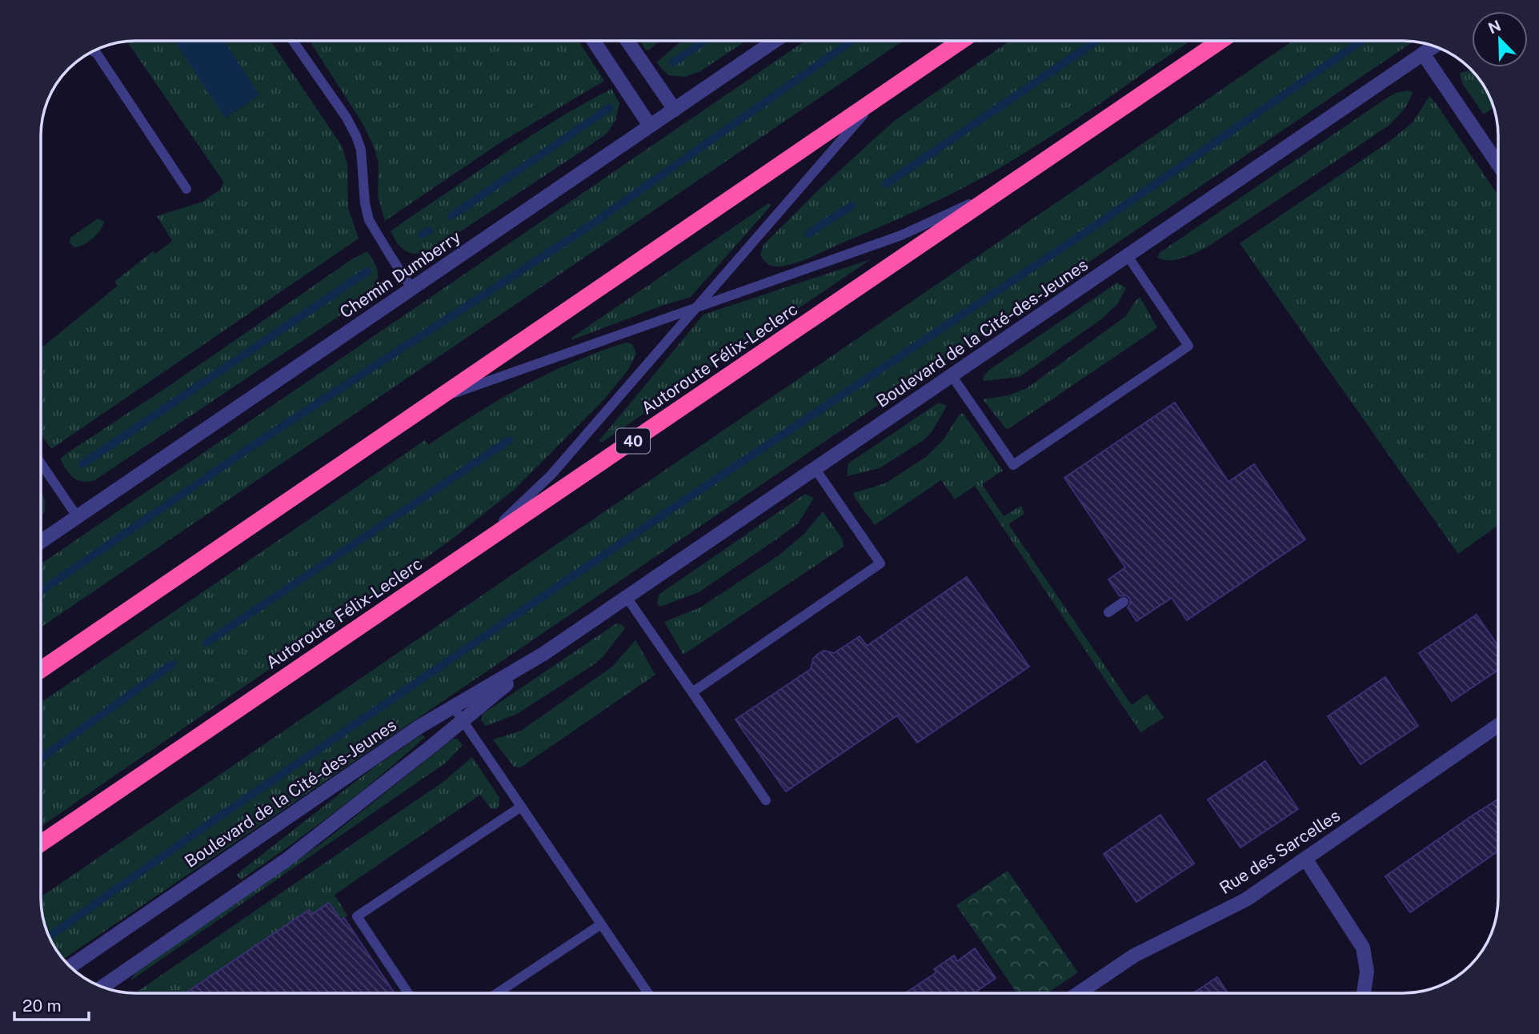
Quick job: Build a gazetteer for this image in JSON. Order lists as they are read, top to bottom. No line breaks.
{"streets":{"highway":["Autoroute Félix-Leclerc","40"],"street":["Chemin Dumberry","Boulevard de la Cité-des-Jeunes","Rue des Sarcelles"]},"scale_bar":"20 m","north":"top left"}
